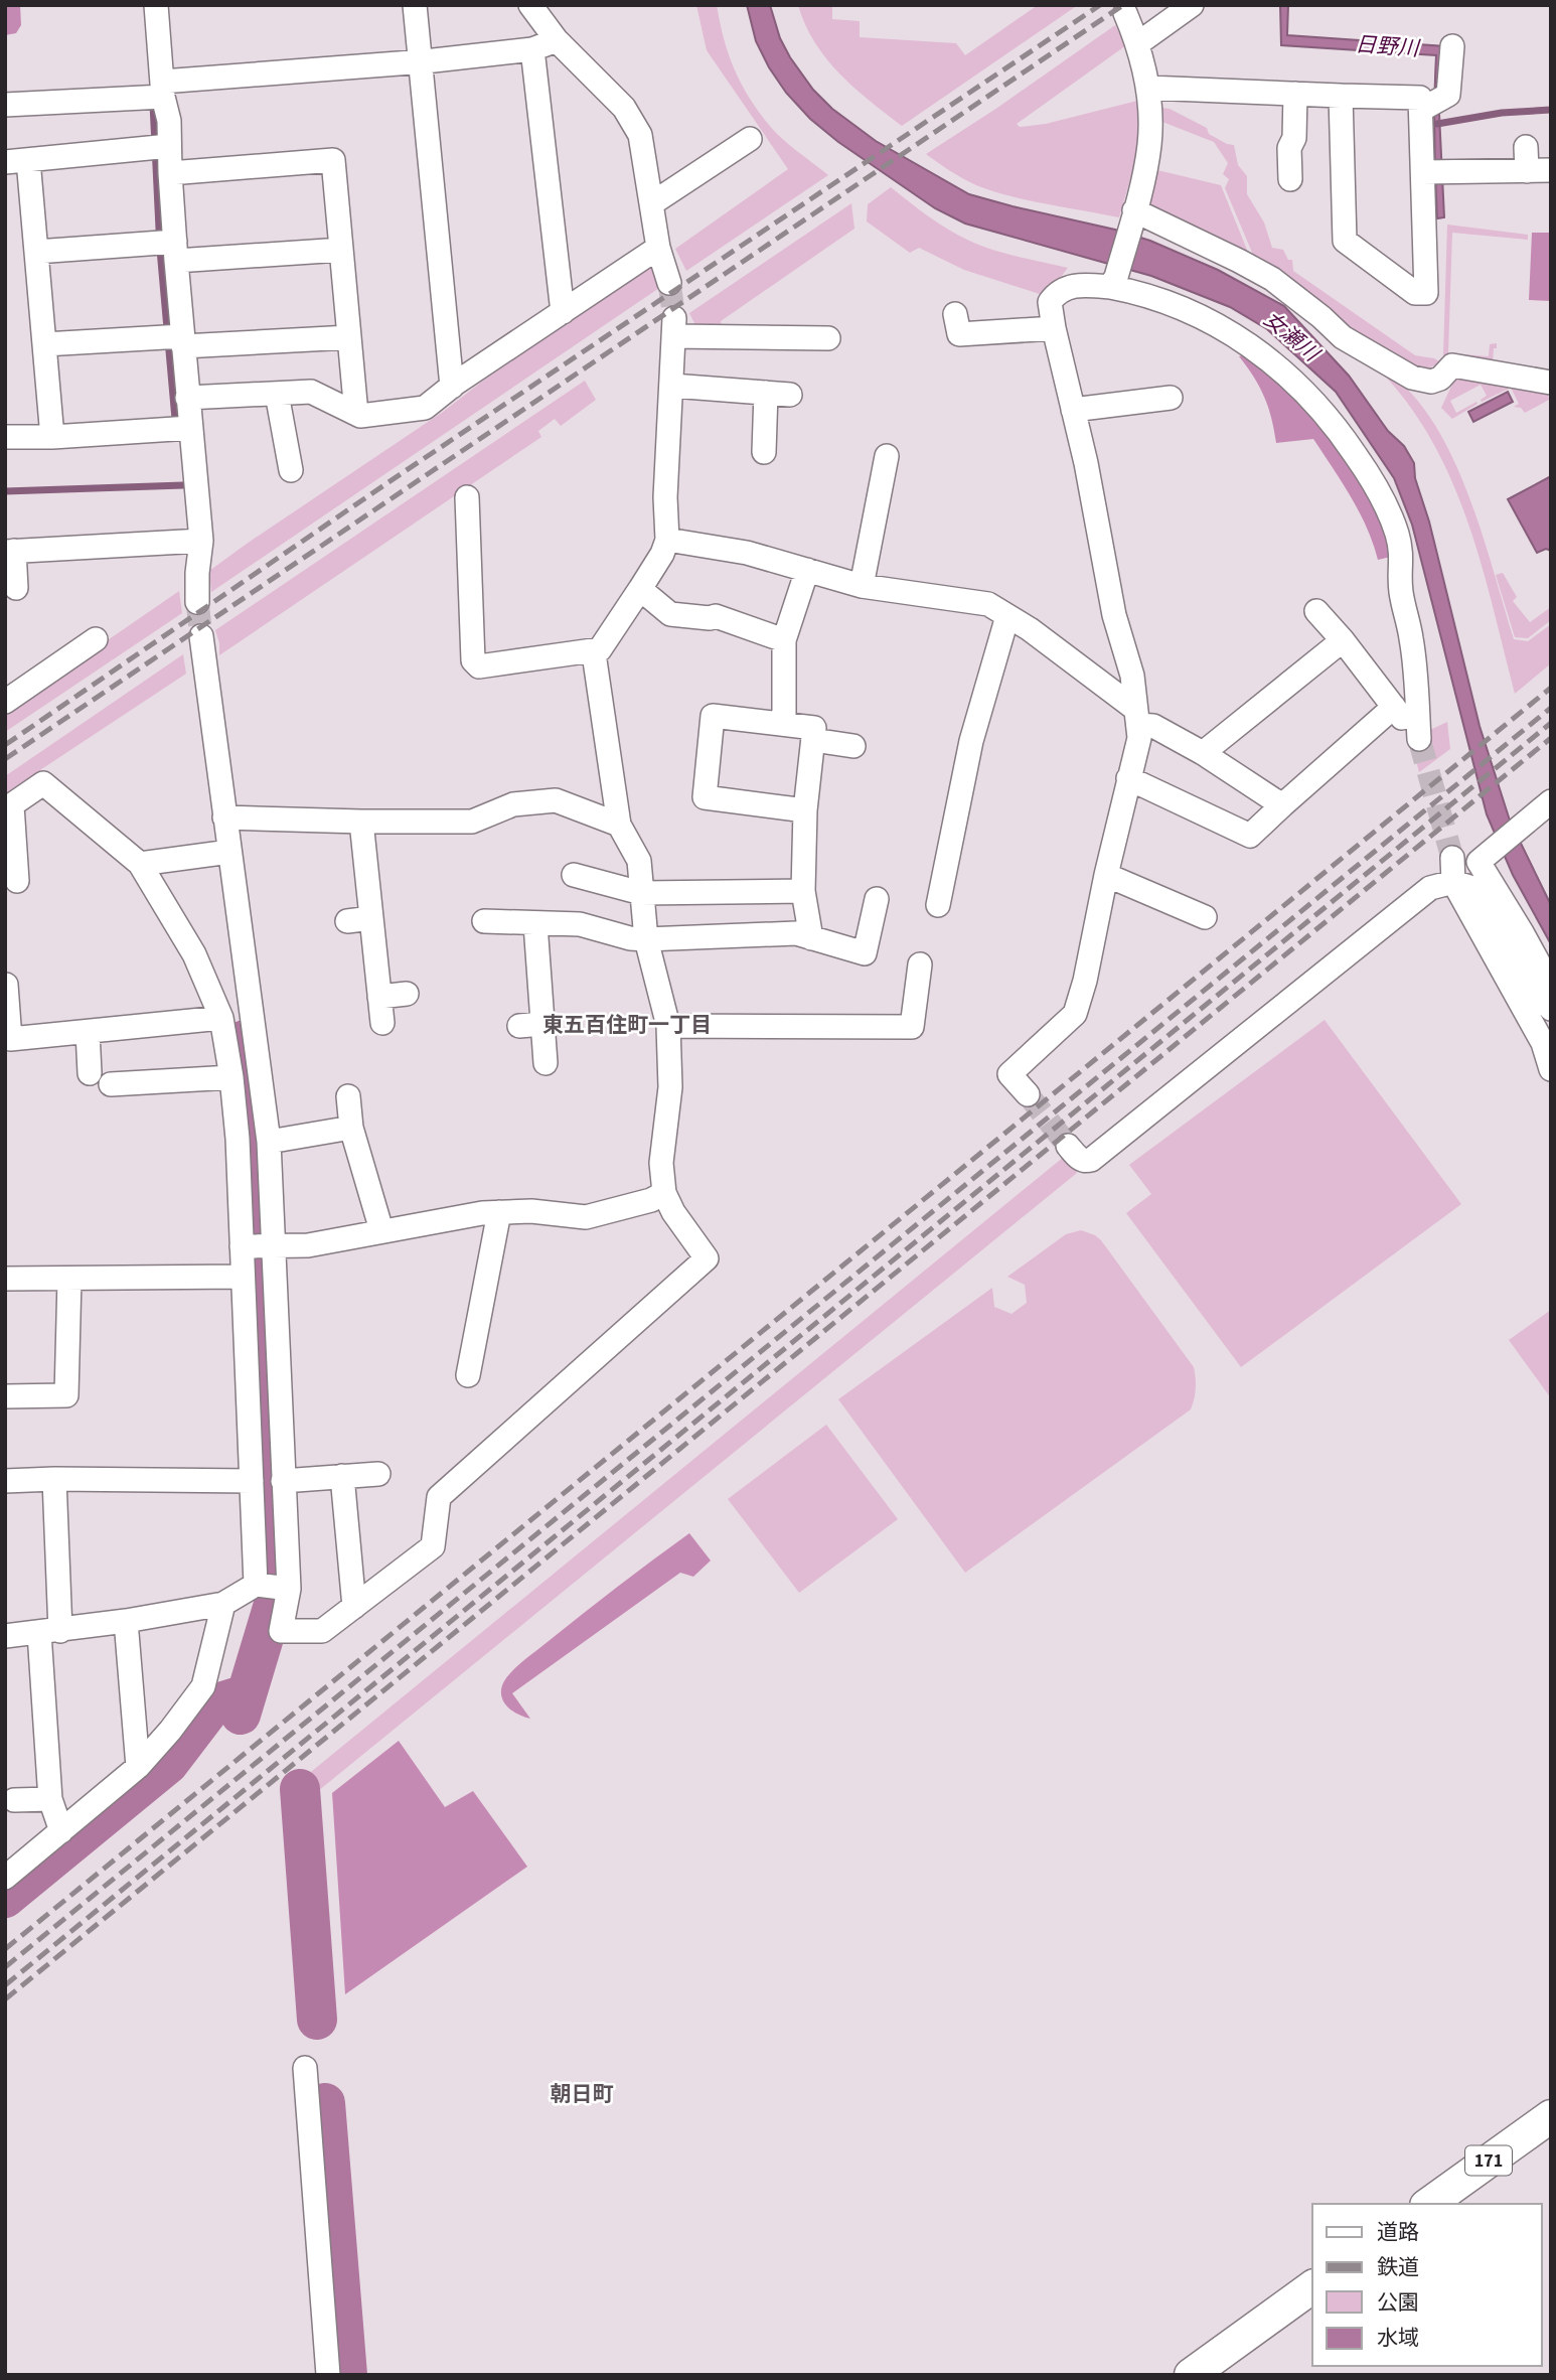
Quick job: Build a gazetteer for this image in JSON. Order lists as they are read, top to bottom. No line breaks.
{"streets":{"highway":["171"]},"districts":["東五百住町一丁目","朝日町"],"water":["日野川","女瀬川"],"legend":["道路","鉄道","公園","水域"]}
